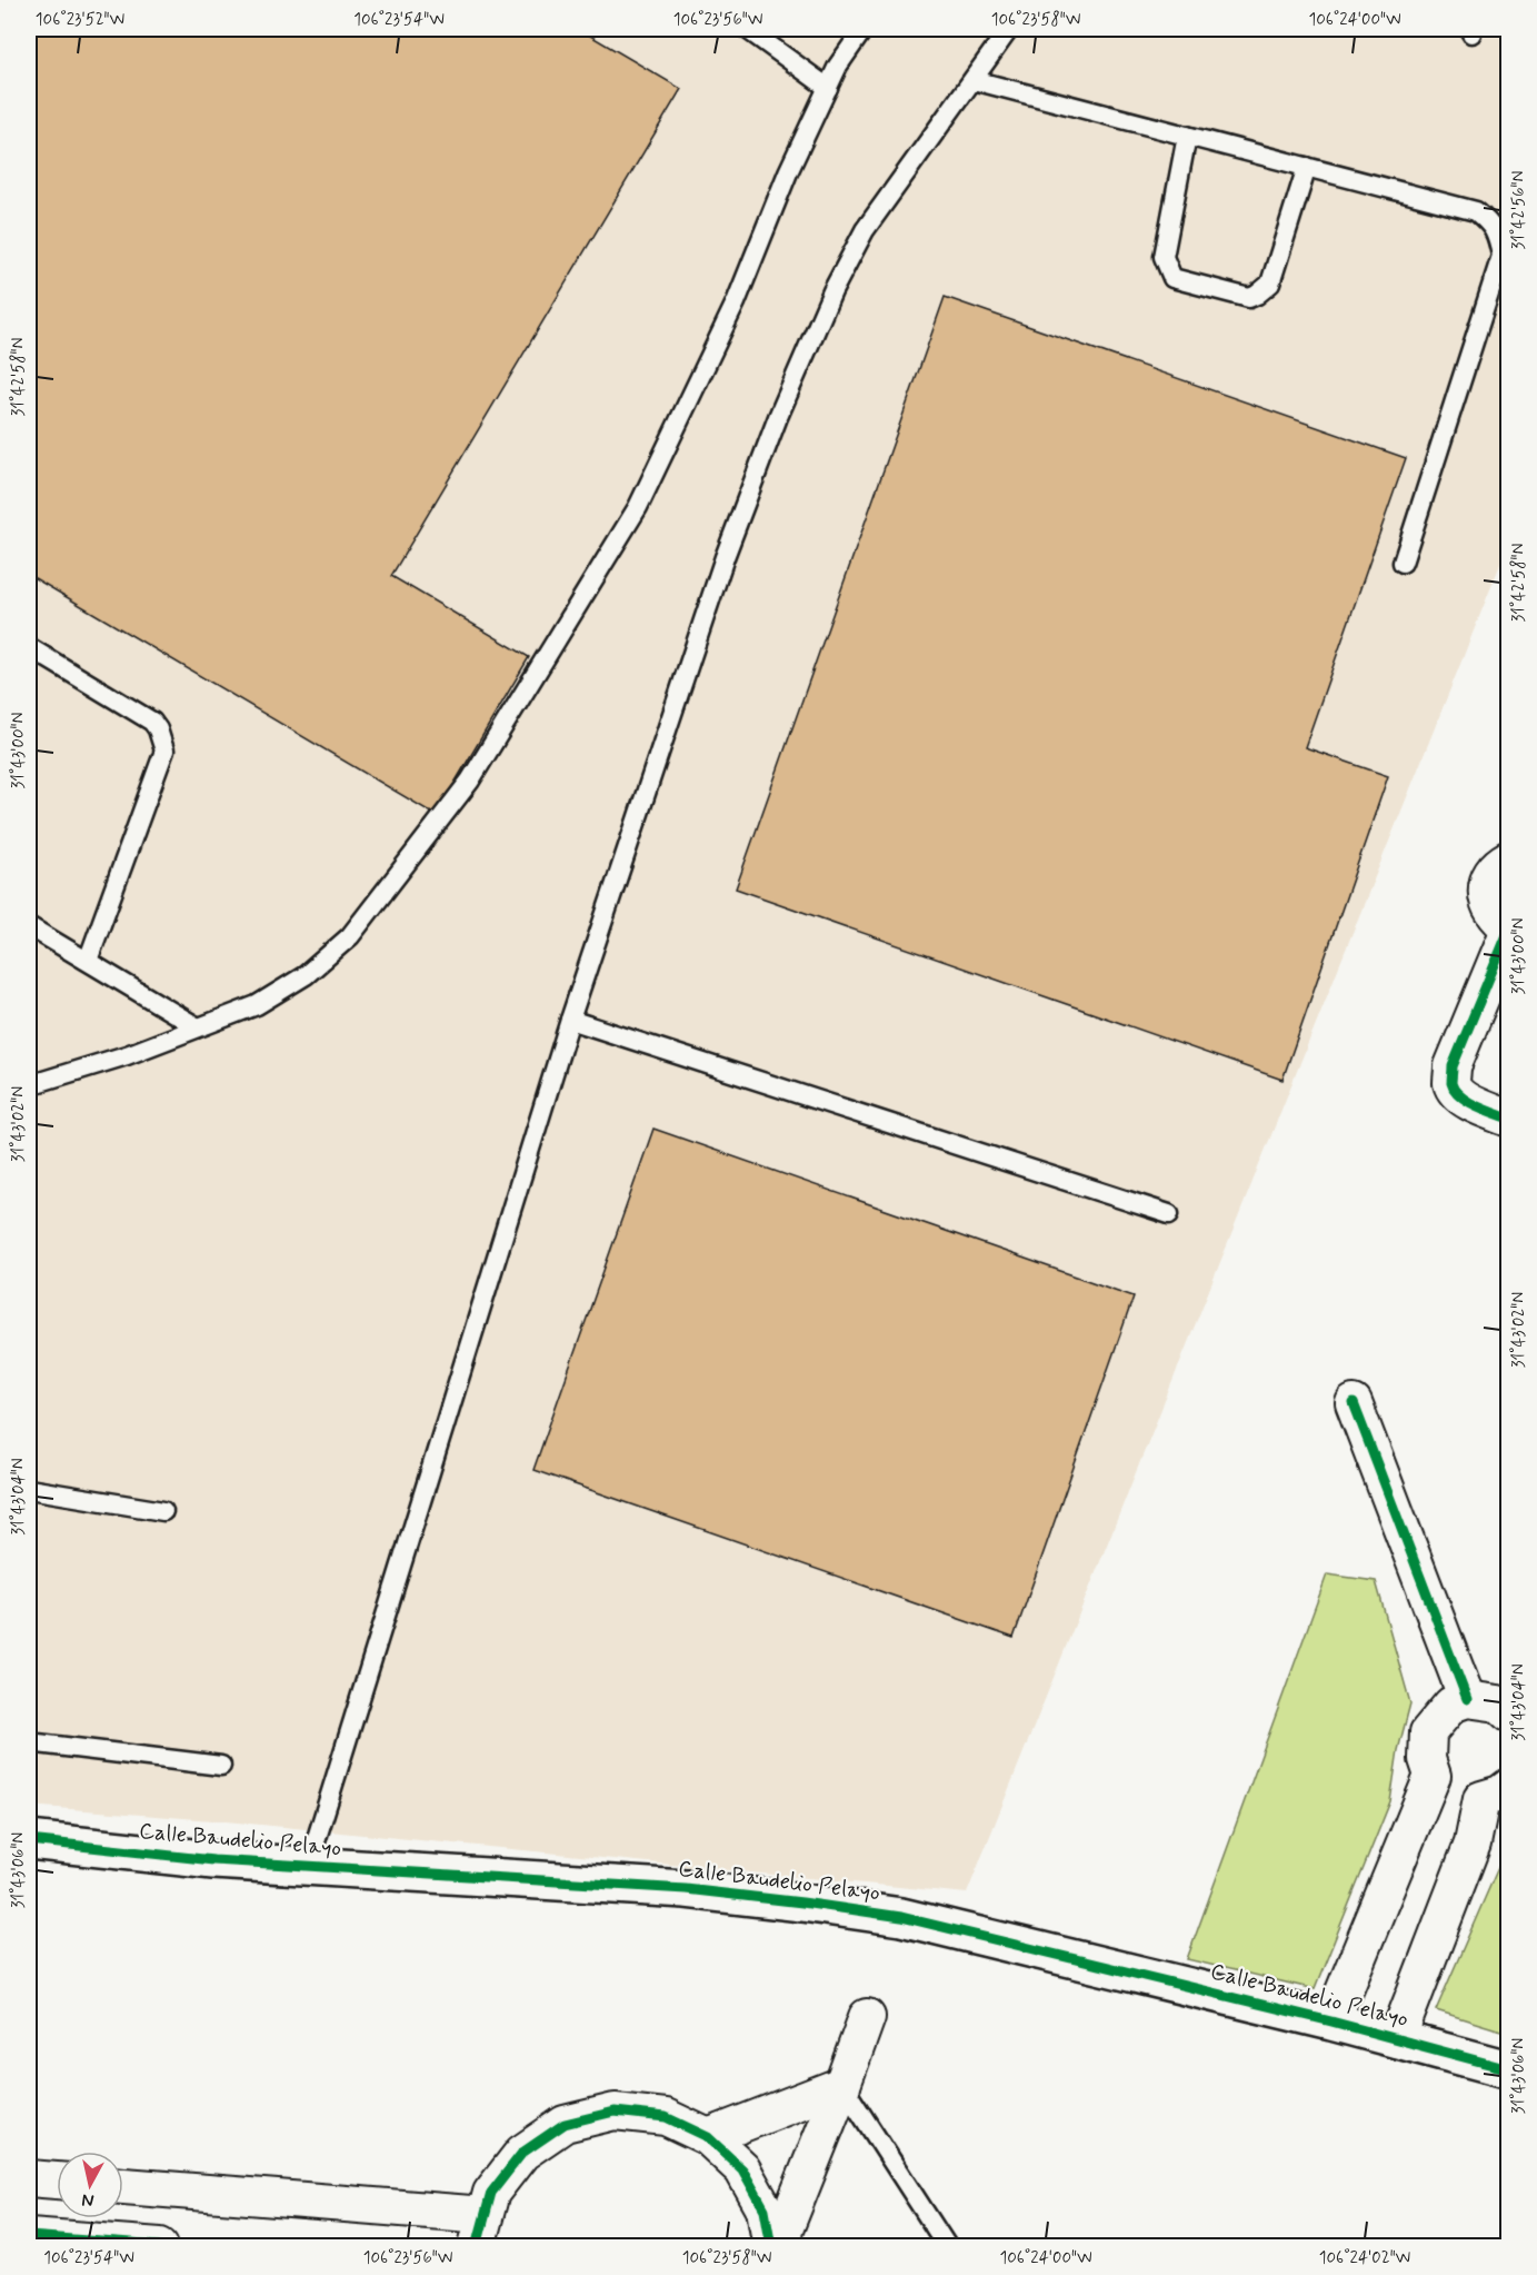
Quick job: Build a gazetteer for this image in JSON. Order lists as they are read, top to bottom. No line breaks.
{"streets":{"street":["Calle Baudelio Pelayo"]},"north":"bottom","coordinates":["106°23'52\"W","106°23'54\"W","106°23'56\"W","106°23'58\"W","106°24'00\"W","31°42'56\"N","31°42'58\"N","31°43'00\"N","31°43'02\"N","31°43'04\"N","31°43'06\"N","106°24'02\"W"]}
